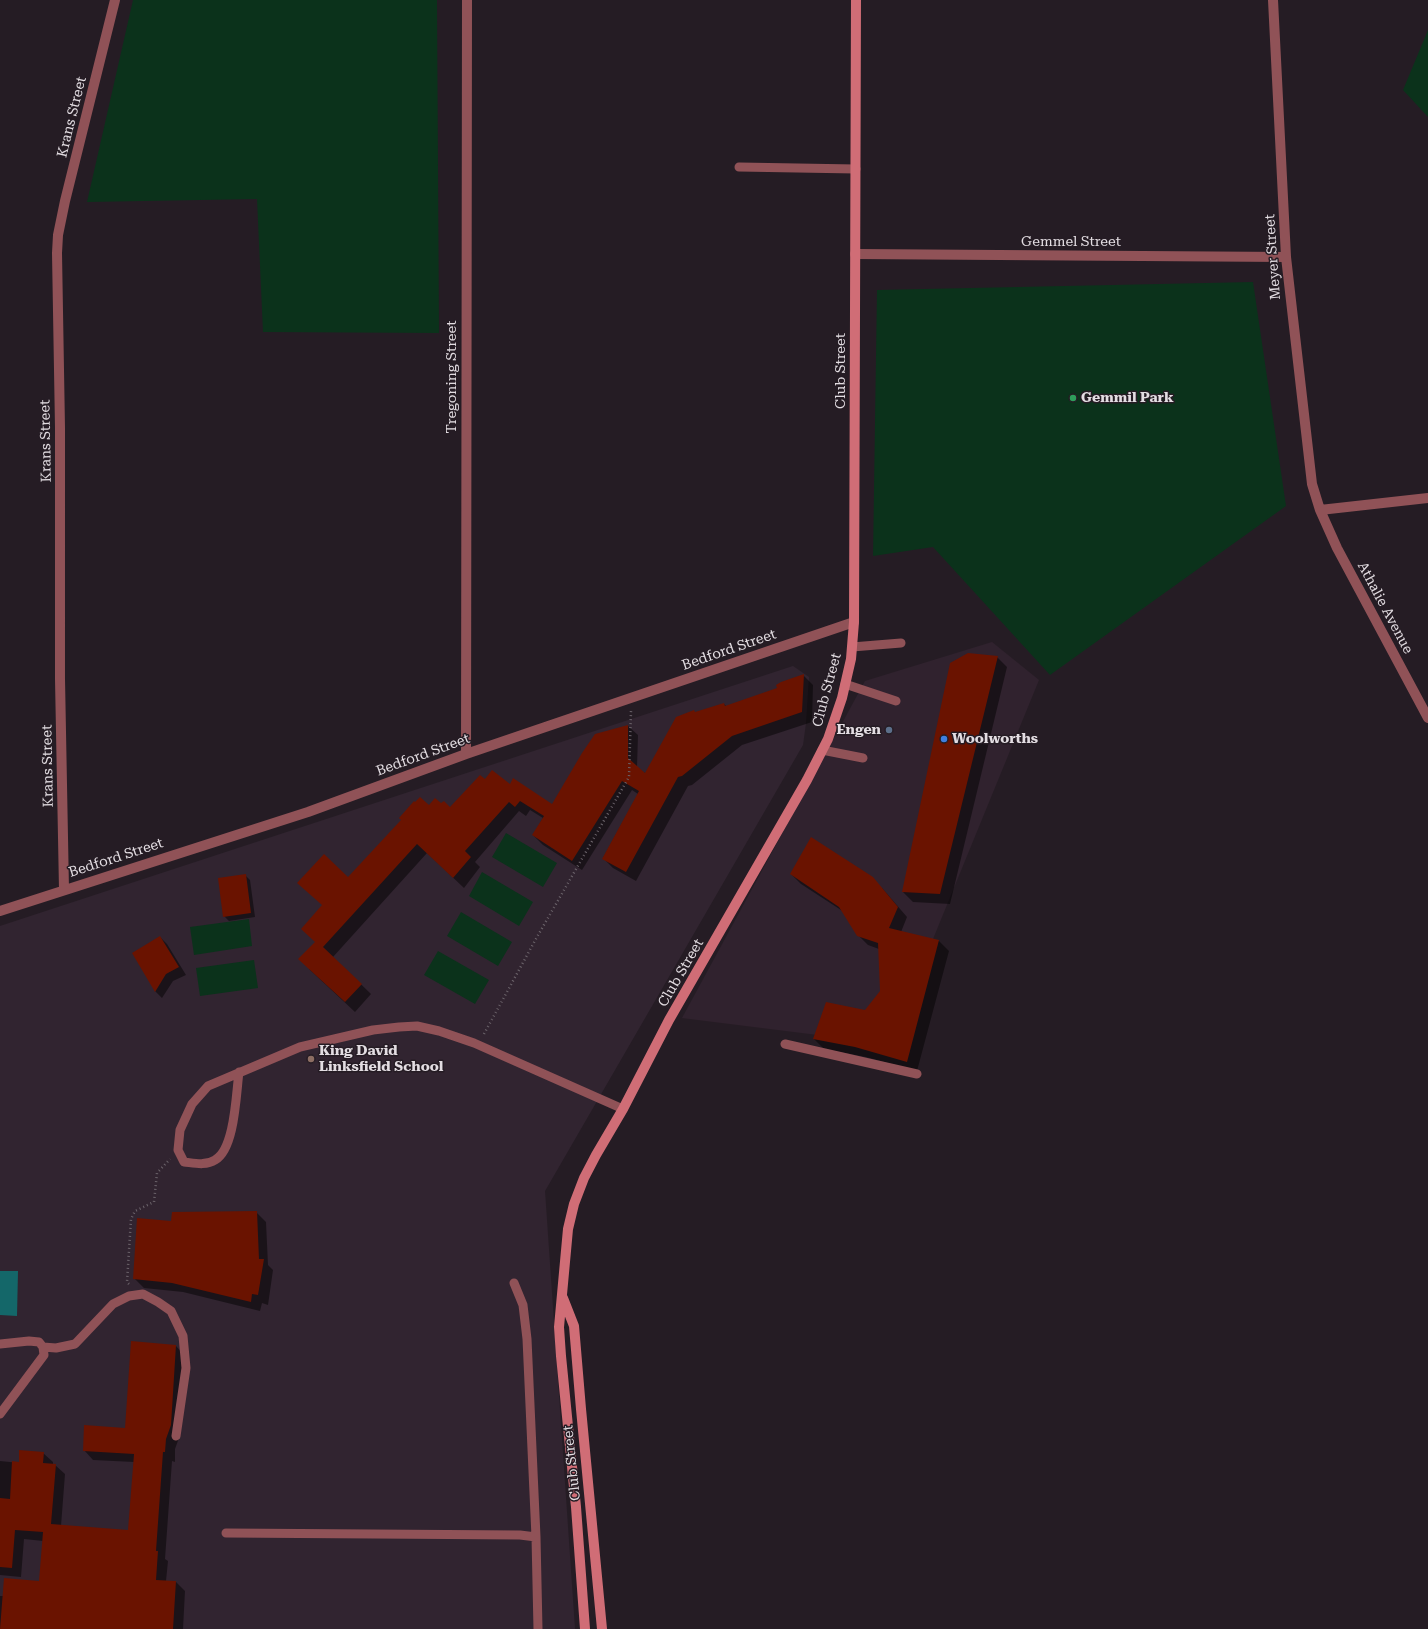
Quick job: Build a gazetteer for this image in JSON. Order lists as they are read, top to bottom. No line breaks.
{"streets":{"main road":["Club Street"],"street":["Krans Street","Gemmel Street","Meyer Street","Tregoning Street","Athalie Avenue","Bedford Street"]},"crossings":[["Krans Street","Bedford Street"],["Gemmel Street","Meyer Street"],["Gemmel Street","Club Street"],["Meyer Street","Athalie Avenue"],["Club Street","Bedford Street"],["Tregoning Street","Bedford Street"]],"places":["Gemmil Park","Engen","Woolworths","King David Linksfield School"]}
